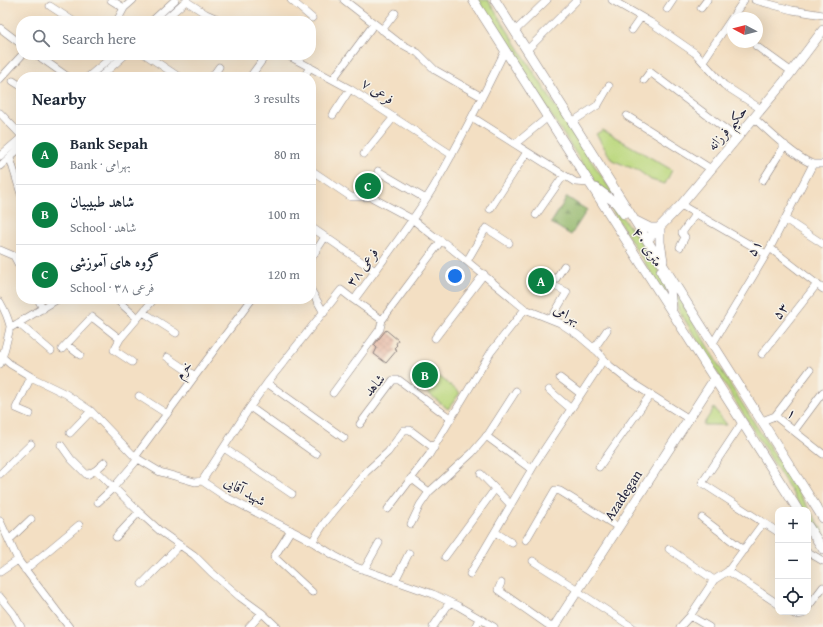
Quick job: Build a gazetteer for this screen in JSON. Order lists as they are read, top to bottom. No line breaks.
{"streets":{"main road":["حکیم فرزانه","۴۰ متری","Azadegan"],"street":["فرعی ۷","۵۱","فرعی ۳۸","۵۳","بهرامی","خرم","شاهد","۱","شهید آقایی"]},"crossings":[["فرعی ۷","فرعی ۳۸"],["حکیم فرزانه","۴۰ متری"],["۴۰ متری","۵۱"],["۴۰ متری","فرعی ۳۸"],["۴۰ متری","۱"],["۴۰ متری","Azadegan"],["فرعی ۳۸","بهرامی"],["فرعی ۳۸","شهید آقایی"],["بهرامی","Azadegan"],["خرم","شهید آقایی"]],"north":"left","page":{"search":"Search here","heading":["Nearby","3 results"],"list":[{"mark":"A","name":"Bank Sepah","note":"Bank · بهرامی","value":"80 m"},{"mark":"B","name":"شاهد طبیبیان","note":"School · شاهد","value":"100 m"},{"mark":"C","name":"گروه های آموزشی","note":"School · فرعی ۳۸","value":"120 m"}],"pins":["C","A","B"],"map_buttons":["+","−"]}}
